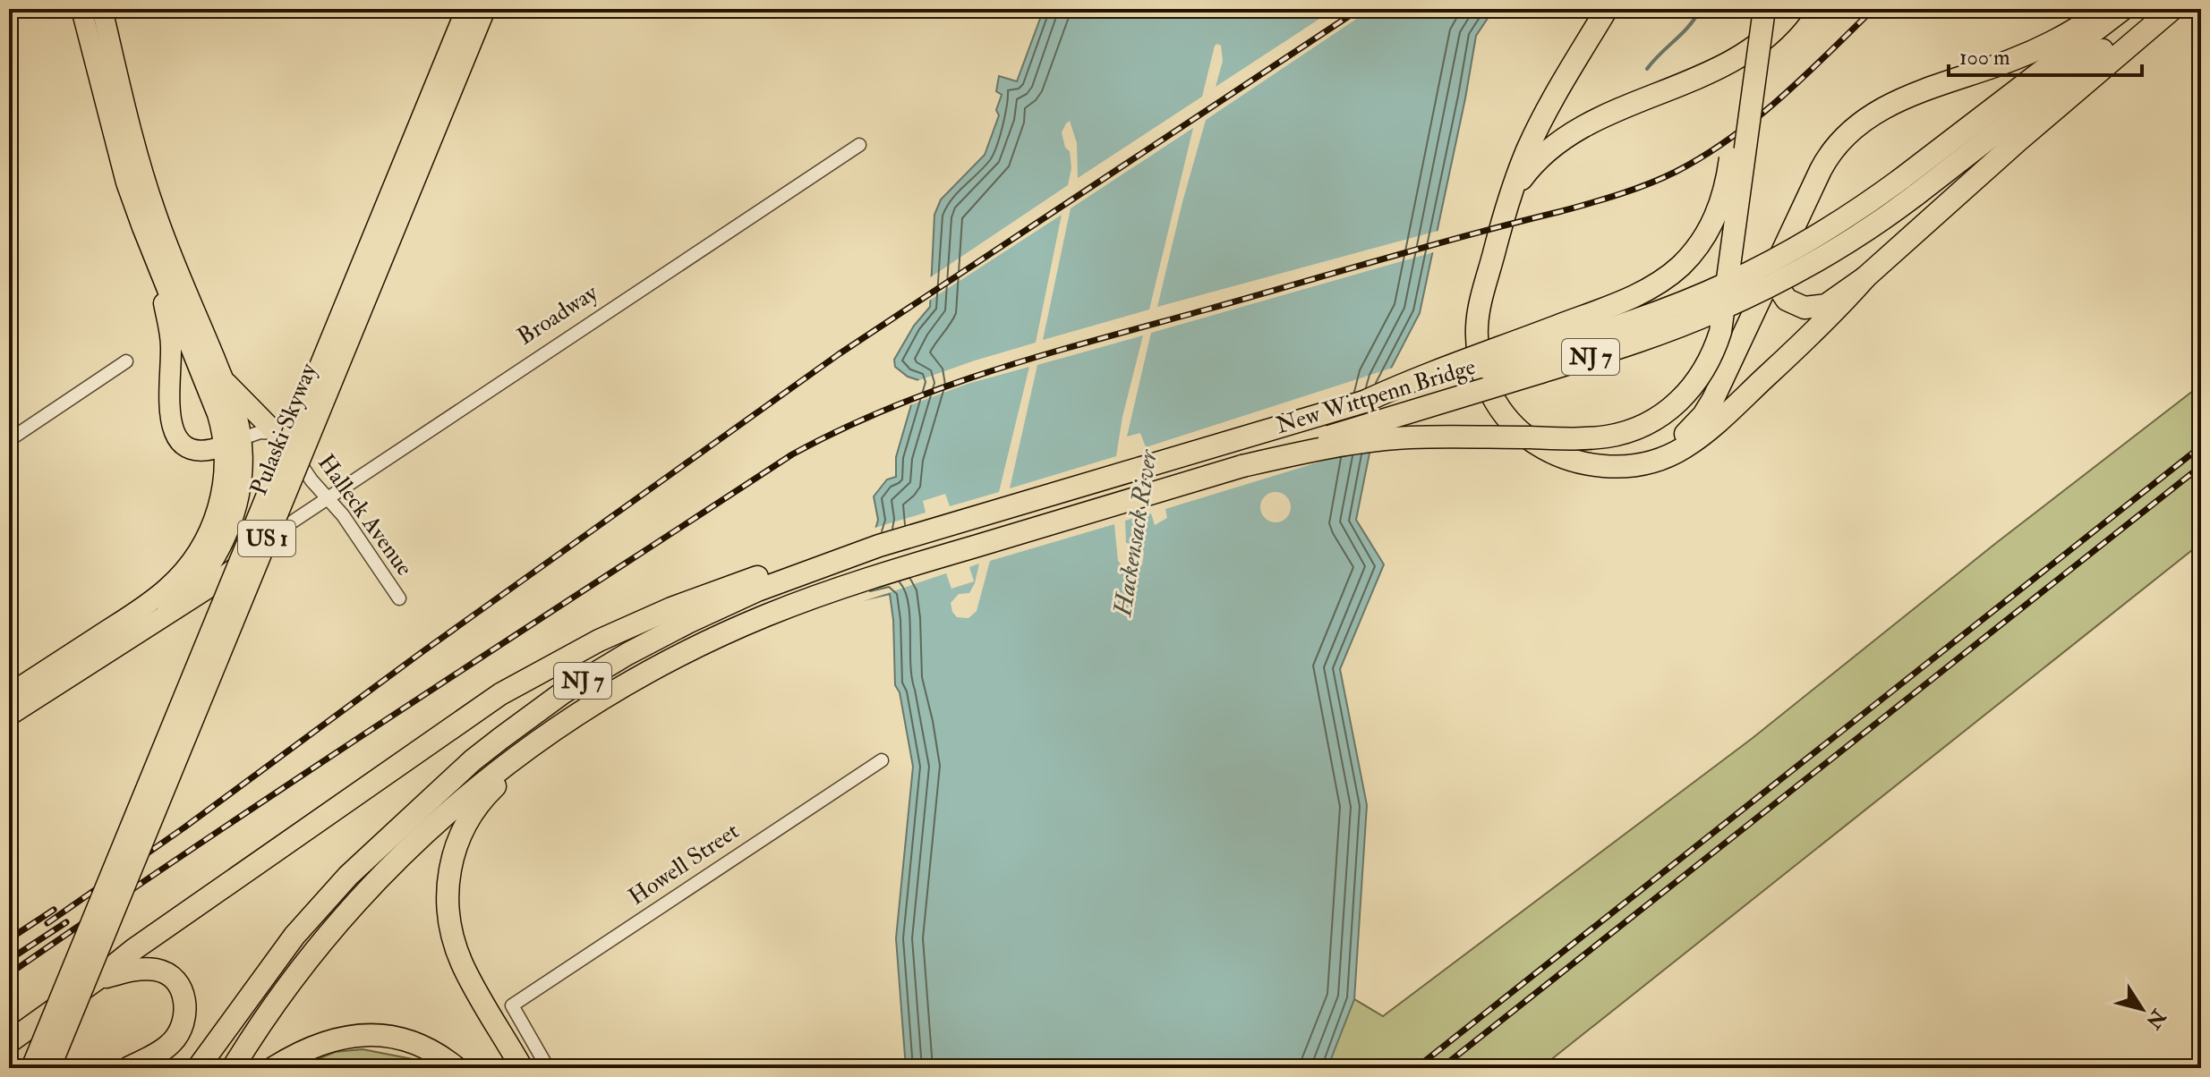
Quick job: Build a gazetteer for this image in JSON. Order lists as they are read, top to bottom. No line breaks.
{"streets":{"highway":["NJ 7","New Wittpenn Bridge","Pulaski Skyway","US 1"],"street":["Broadway","Halleck Avenue","Howell Street"]},"crossings":[["Broadway","Halleck Avenue"],["NJ 7","New Wittpenn Bridge"]],"water":["Hackensack River"],"scale_bar":"100 m","north":"bottom right"}
